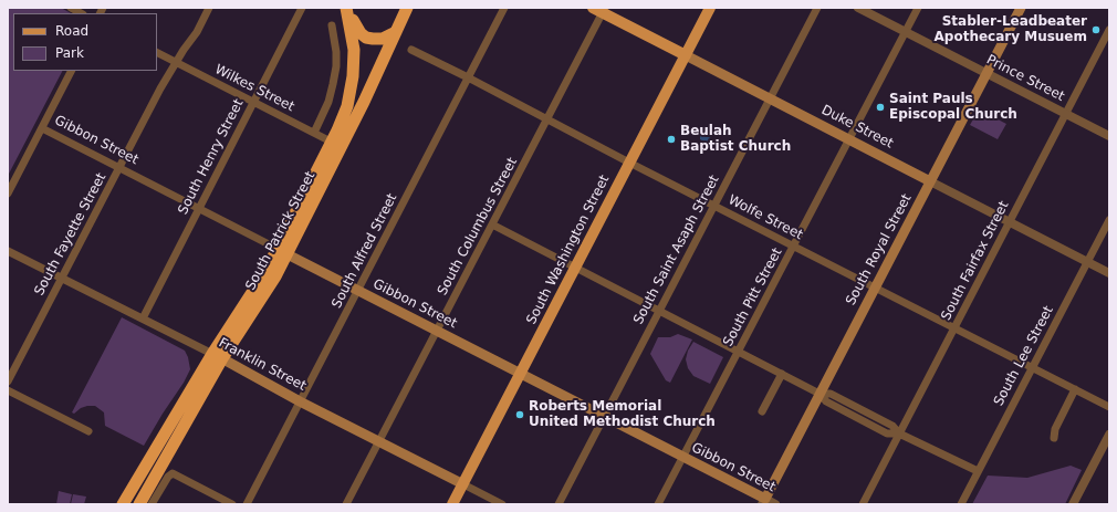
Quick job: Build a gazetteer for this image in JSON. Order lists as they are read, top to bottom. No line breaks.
{"streets":{"highway":["South Patrick Street"],"main road":["Duke Street","Gibbon Street","South Washington Street","South Royal Street","Franklin Street"],"street":["Prince Street","Wilkes Street","South Henry Street","Wolfe Street","South Columbus Street","South Fayette Street","South Saint Asaph Street","South Alfred Street","South Fairfax Street","South Pitt Street","South Lee Street"]},"crossings":[["Prince Street","South Royal Street"],["Prince Street","South Fairfax Street"],["Prince Street","South Pitt Street"],["Wilkes Street","South Henry Street"],["Wilkes Street","South Patrick Street"],["Wilkes Street","South Fayette Street"],["Duke Street","South Columbus Street"],["Duke Street","South Washington Street"],["Duke Street","South Saint Asaph Street"],["Duke Street","South Royal Street"],["Duke Street","South Fairfax Street"],["Duke Street","South Pitt Street"],["Duke Street","South Lee Street"],["Gibbon Street","South Henry Street"],["Gibbon Street","South Columbus Street"],["Gibbon Street","South Patrick Street"],["Gibbon Street","South Fayette Street"],["Gibbon Street","South Washington Street"],["Gibbon Street","South Saint Asaph Street"],["Gibbon Street","South Royal Street"],["Gibbon Street","South Alfred Street"],["Gibbon Street","South Pitt Street"],["South Henry Street","Franklin Street"],["Wolfe Street","South Columbus Street"],["Wolfe Street","South Washington Street"],["Wolfe Street","South Saint Asaph Street"],["Wolfe Street","South Royal Street"],["Wolfe Street","South Alfred Street"],["Wolfe Street","South Fairfax Street"],["Wolfe Street","South Pitt Street"],["Wolfe Street","South Lee Street"],["South Columbus Street","Franklin Street"],["South Patrick Street","Franklin Street"],["South Fayette Street","Franklin Street"],["South Washington Street","Franklin Street"],["South Alfred Street","Franklin Street"]],"places":["Stabler-Leadbeater Apothecary Musuem","Saint Pauls Episcopal Church","Beulah Baptist Church","Roberts Memorial United Methodist Church"],"legend":["Road","Park"]}
